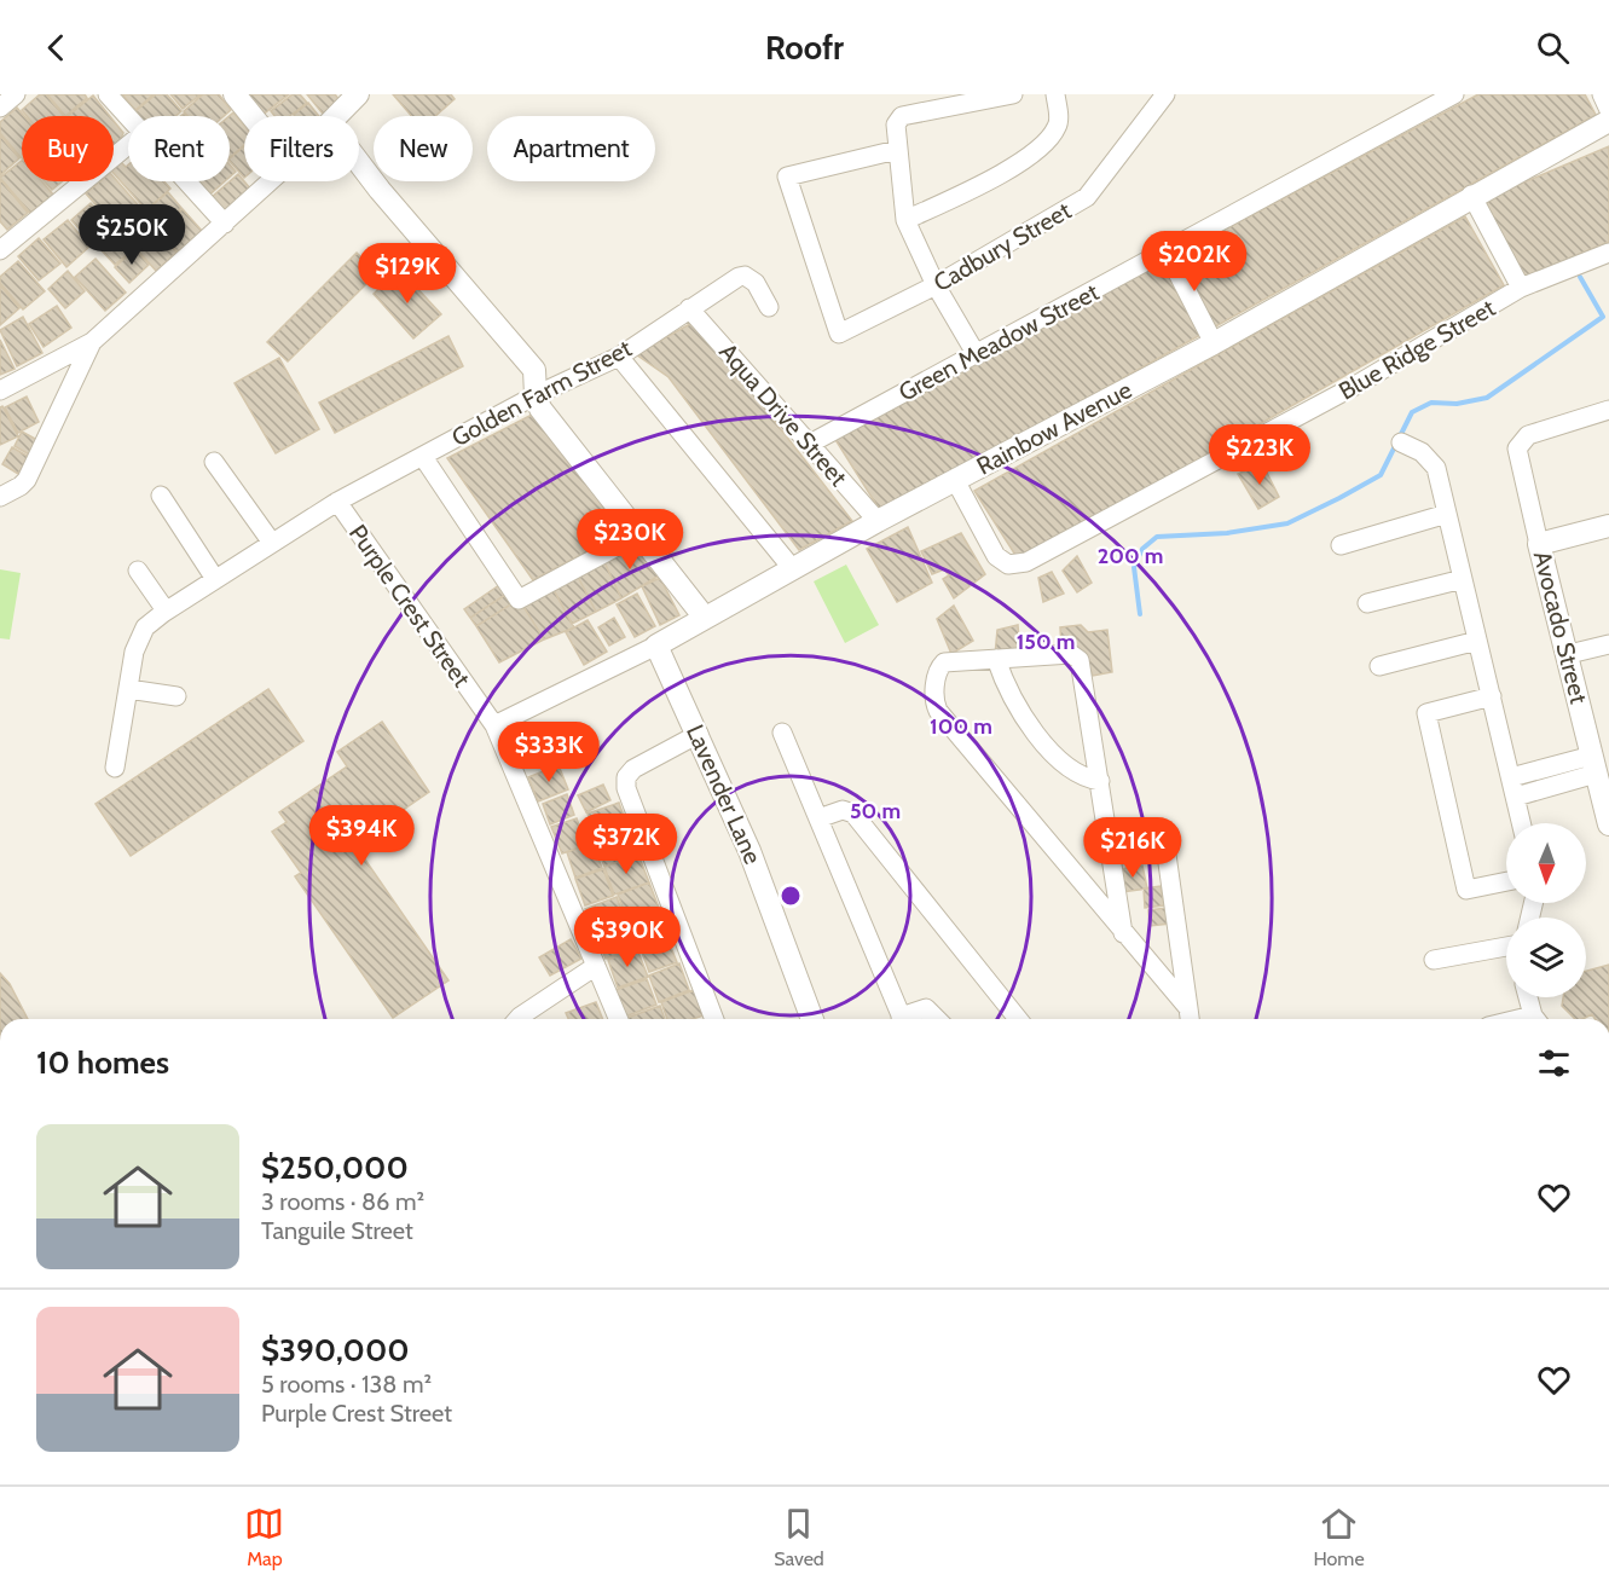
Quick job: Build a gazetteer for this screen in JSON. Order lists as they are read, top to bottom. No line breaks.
{"streets":{"street":["Cadbury Street","Green Meadow Street","Blue Ridge Street","Golden Farm Street","Aqua Drive Street","Rainbow Avenue","Purple Crest Street","Avocado Street","Lavender Lane"]},"crossings":[["Green Meadow Street","Aqua Drive Street"],["Blue Ridge Street","Rainbow Avenue"],["Golden Farm Street","Aqua Drive Street"],["Golden Farm Street","Purple Crest Street"],["Aqua Drive Street","Rainbow Avenue"],["Rainbow Avenue","Purple Crest Street"],["Rainbow Avenue","Lavender Lane"]],"north":"bottom","page":{"header":"Roofr","chip":["Buy","Rent","Filters","New","Apartment"],"price":["$250K","$202K","$129K","$223K","$230K","$333K","$394K","$372K","$216K","$390K"],"heading":"10 homes","list":[{"name":"$250,000","note":"3 rooms · 86 m² · Tanguile Street"},{"name":"$390,000","note":"5 rooms · 138 m² · Purple Crest Street"}],"tabs":["Map","Saved","Home"]},"rings":["200 m","150 m","100 m","50 m"]}
